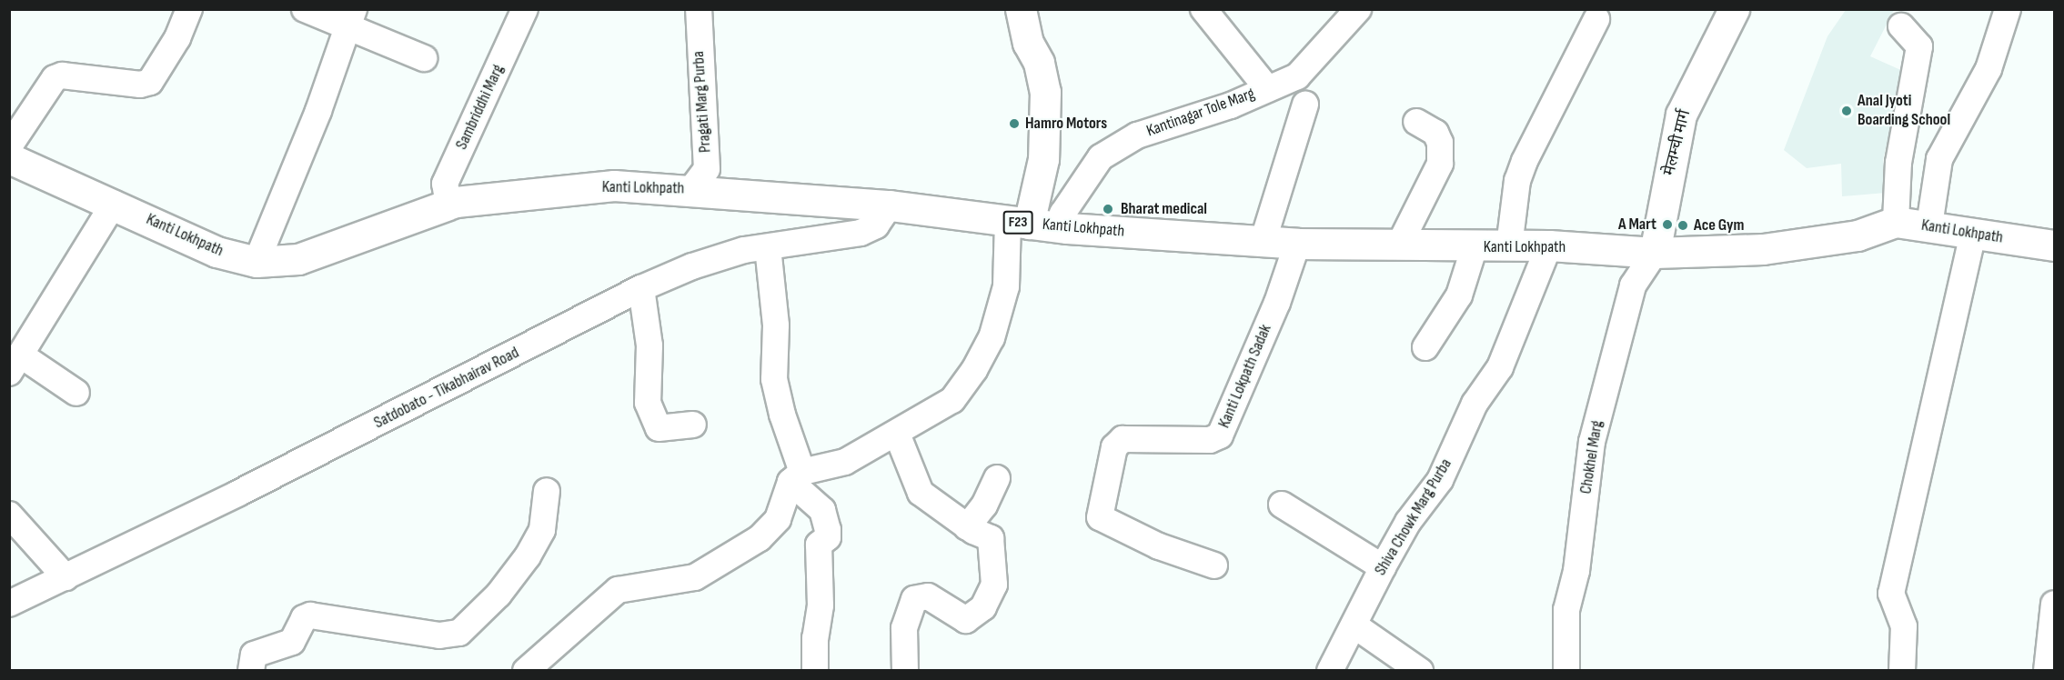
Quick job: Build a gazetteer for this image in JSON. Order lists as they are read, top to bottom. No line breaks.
{"streets":{"main road":["मेलम्ची मार्ग","Kanti Lokhpath","F23"],"street":["Pragati Marg Purba","Sambriddhi Marg","Kantinagar Tole Marg","Kanti Lokpath Sadak","Satdobato - Tikabhairav Road","Chokhel Marg","Shiva Chowk Marg Purba"]},"crossings":[["Pragati Marg Purba","Kanti Lokhpath"],["Sambriddhi Marg","Kanti Lokhpath"],["Kantinagar Tole Marg","Kanti Lokhpath"],["मेलम्ची मार्ग","Kanti Lokhpath"],["मेलम्ची मार्ग","Chokhel Marg"],["Kanti Lokhpath","Kanti Lokpath Sadak"],["Kanti Lokhpath","Satdobato - Tikabhairav Road"],["Kanti Lokhpath","Chokhel Marg"],["Kanti Lokhpath","Shiva Chowk Marg Purba"]],"places":["Anal Jyoti Boarding School","Hamro Motors","Bharat medical","A Mart","Ace Gym"]}
